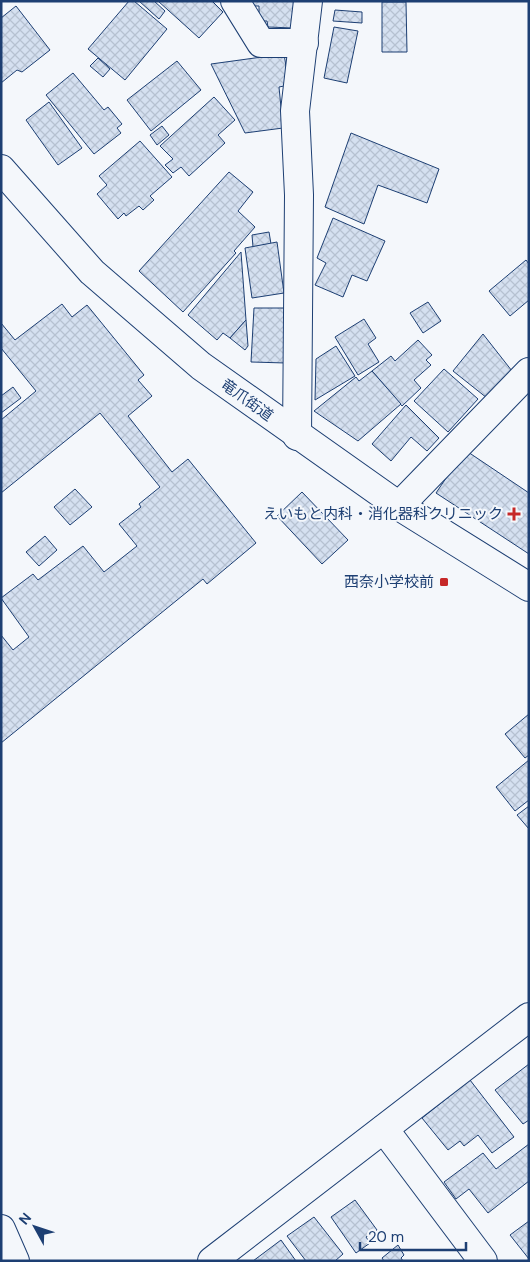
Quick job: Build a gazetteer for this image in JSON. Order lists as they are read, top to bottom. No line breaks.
{"streets":{"street":["竜爪街道"]},"places":{"health":["えいもと内科・消化器科クリニック"],"transit":["西奈小学校前"]},"scale_bar":"20 m","north":"top left"}
